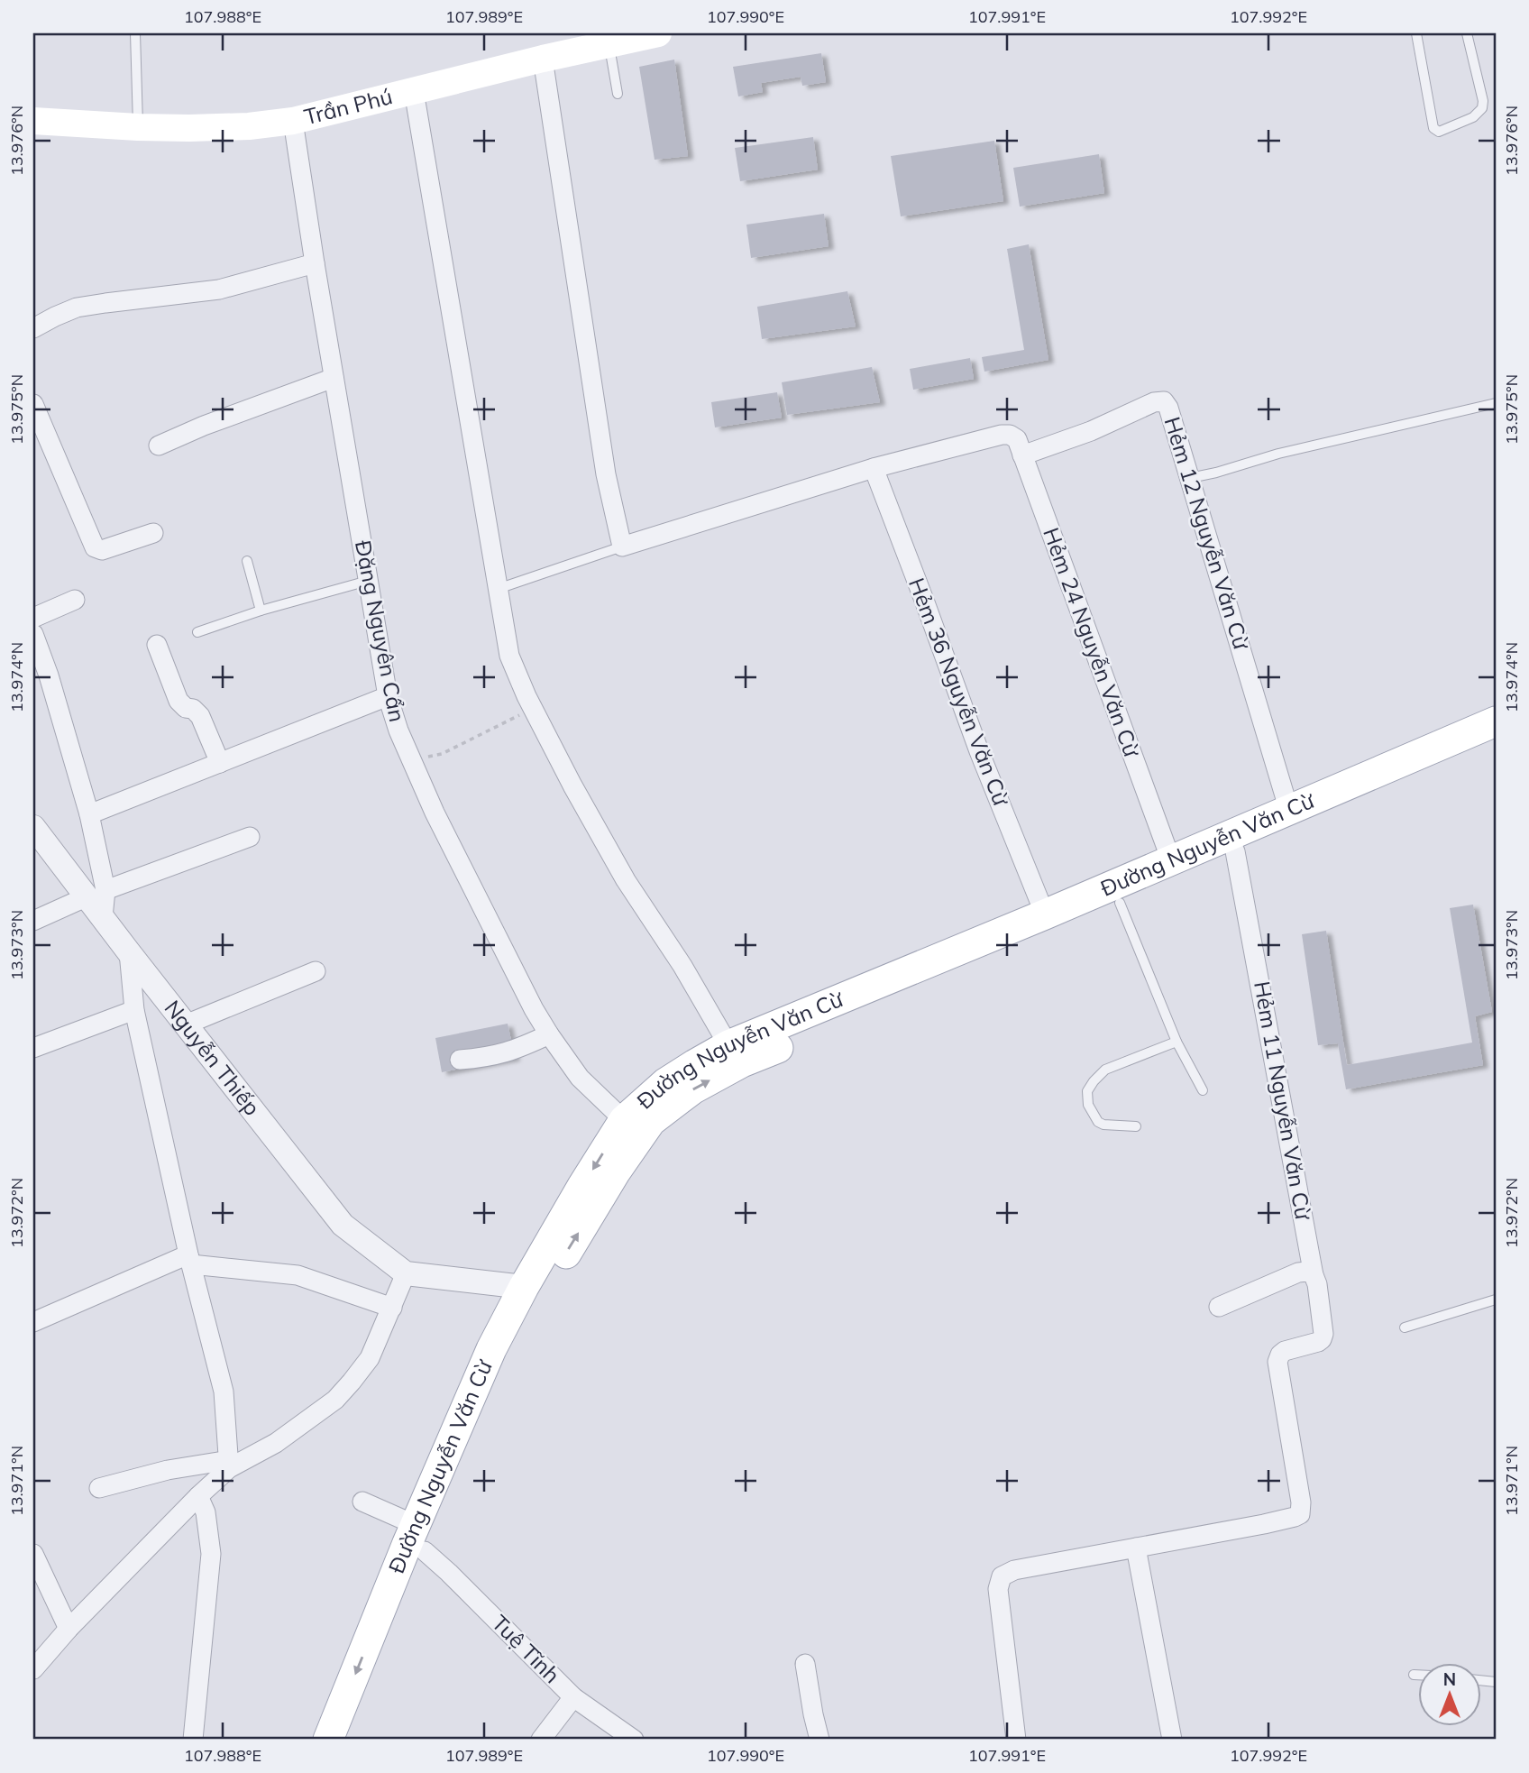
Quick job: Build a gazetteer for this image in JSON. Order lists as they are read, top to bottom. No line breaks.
{"streets":{"main road":["Trần Phú","Đường Nguyễn Văn Cừ"],"street":["Hẻm 12 Nguyễn Văn Cừ","Đặng Nguyên Cẩn","Hẻm 24 Nguyễn Văn Cừ","Hẻm 36 Nguyễn Văn Cừ","Nguyễn Thiếp","Hẻm 11 Nguyễn Văn Cừ","Tuệ Tĩnh"]},"crossings":[["Trần Phú","Đặng Nguyên Cẩn"],["Hẻm 12 Nguyễn Văn Cừ","Hẻm 24 Nguyễn Văn Cừ"],["Hẻm 12 Nguyễn Văn Cừ","Đường Nguyễn Văn Cừ"],["Đặng Nguyên Cẩn","Đường Nguyễn Văn Cừ"],["Hẻm 24 Nguyễn Văn Cừ","Hẻm 36 Nguyễn Văn Cừ"],["Hẻm 24 Nguyễn Văn Cừ","Đường Nguyễn Văn Cừ"],["Hẻm 36 Nguyễn Văn Cừ","Đường Nguyễn Văn Cừ"],["Đường Nguyễn Văn Cừ","Hẻm 11 Nguyễn Văn Cừ"],["Đường Nguyễn Văn Cừ","Tuệ Tĩnh"]],"north":"top","coordinates":["107.988°E","107.989°E","107.990°E","107.991°E","107.992°E","13.976°N","13.975°N","13.974°N","13.973°N","13.972°N","13.971°N"]}
